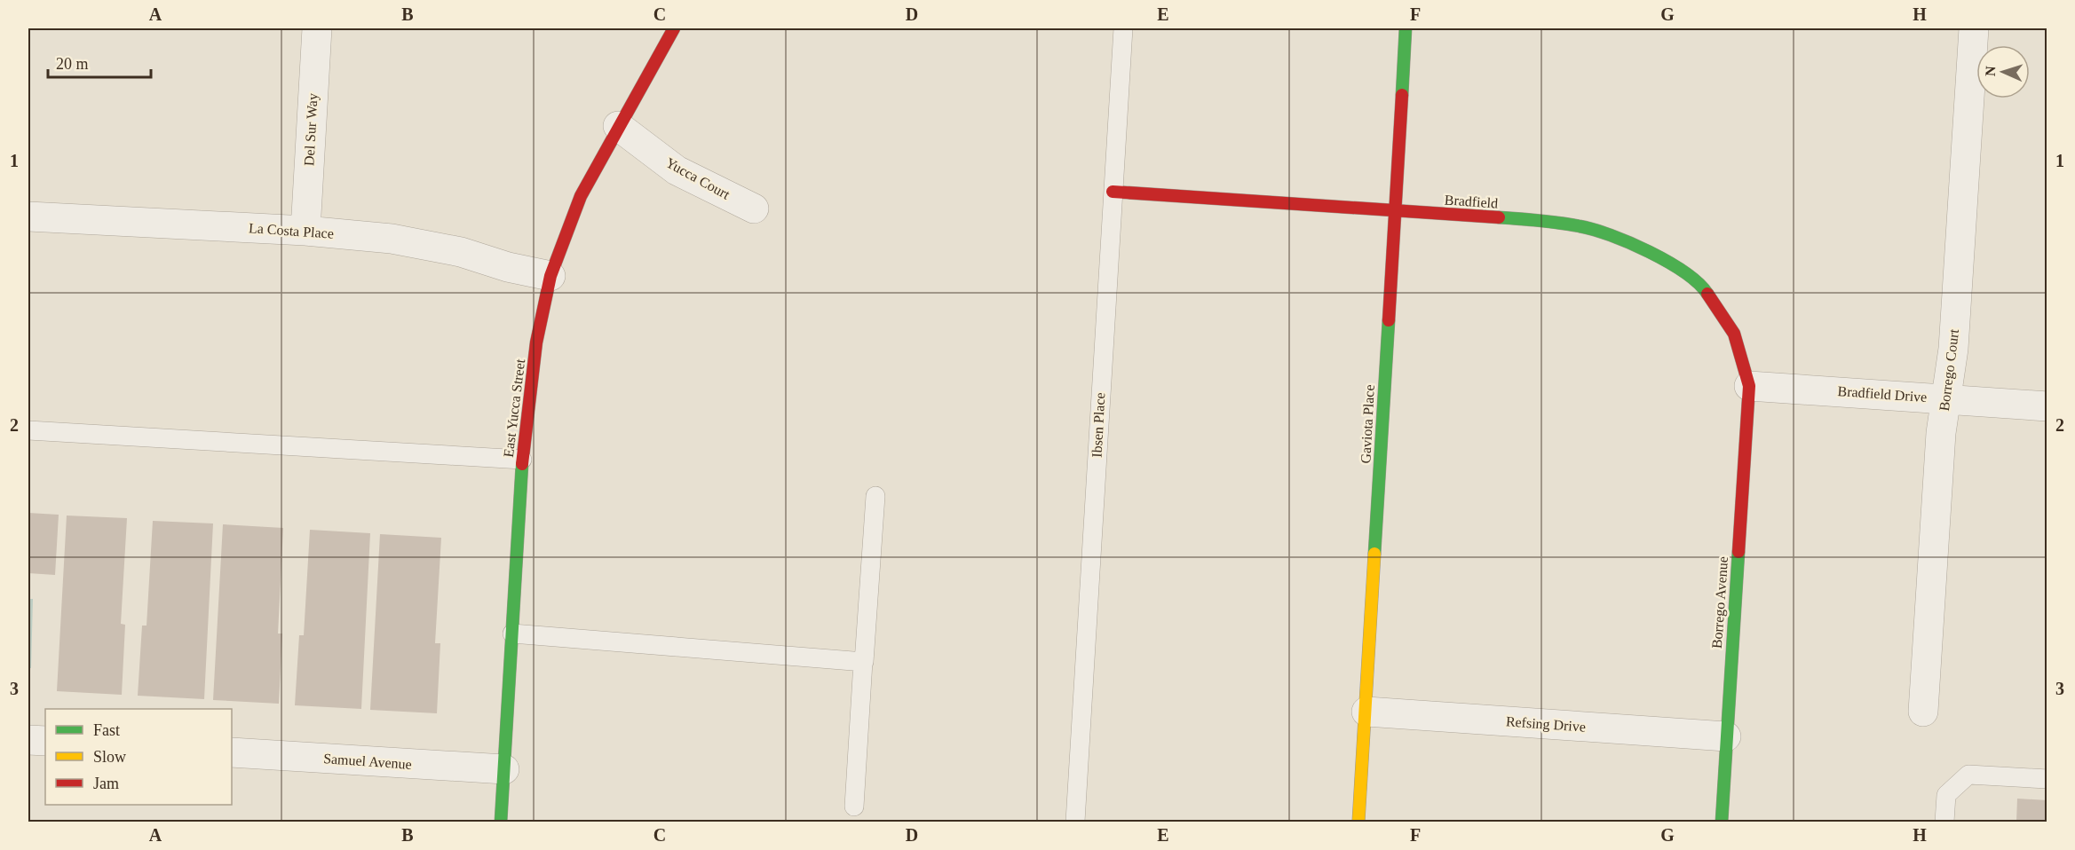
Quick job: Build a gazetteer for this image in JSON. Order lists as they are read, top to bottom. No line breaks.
{"streets":{"street":["Del Sur Way","Yucca Court","Bradfield","La Costa Place","Borrego Court","Bradfield Drive","East Yucca Street","Gaviota Place","Borrego Avenue","Refsing Drive","Samuel Avenue"],"lane":["Ibsen Place"]},"crossings":[["Del Sur Way","La Costa Place"],["Yucca Court","East Yucca Street"],["Bradfield","Bradfield Drive"],["Bradfield","Gaviota Place"],["Bradfield","Ibsen Place"],["Bradfield","Borrego Avenue"],["La Costa Place","East Yucca Street"],["Borrego Court","Bradfield Drive"],["Bradfield Drive","Borrego Avenue"],["East Yucca Street","Samuel Avenue"],["Gaviota Place","Refsing Drive"],["Borrego Avenue","Refsing Drive"]],"legend":["Fast","Slow","Jam"],"scale_bar":"20 m","north":"left","grid":{"columns":["A","B","C","D","E","F","G","H"],"rows":["1","2","3"]}}
